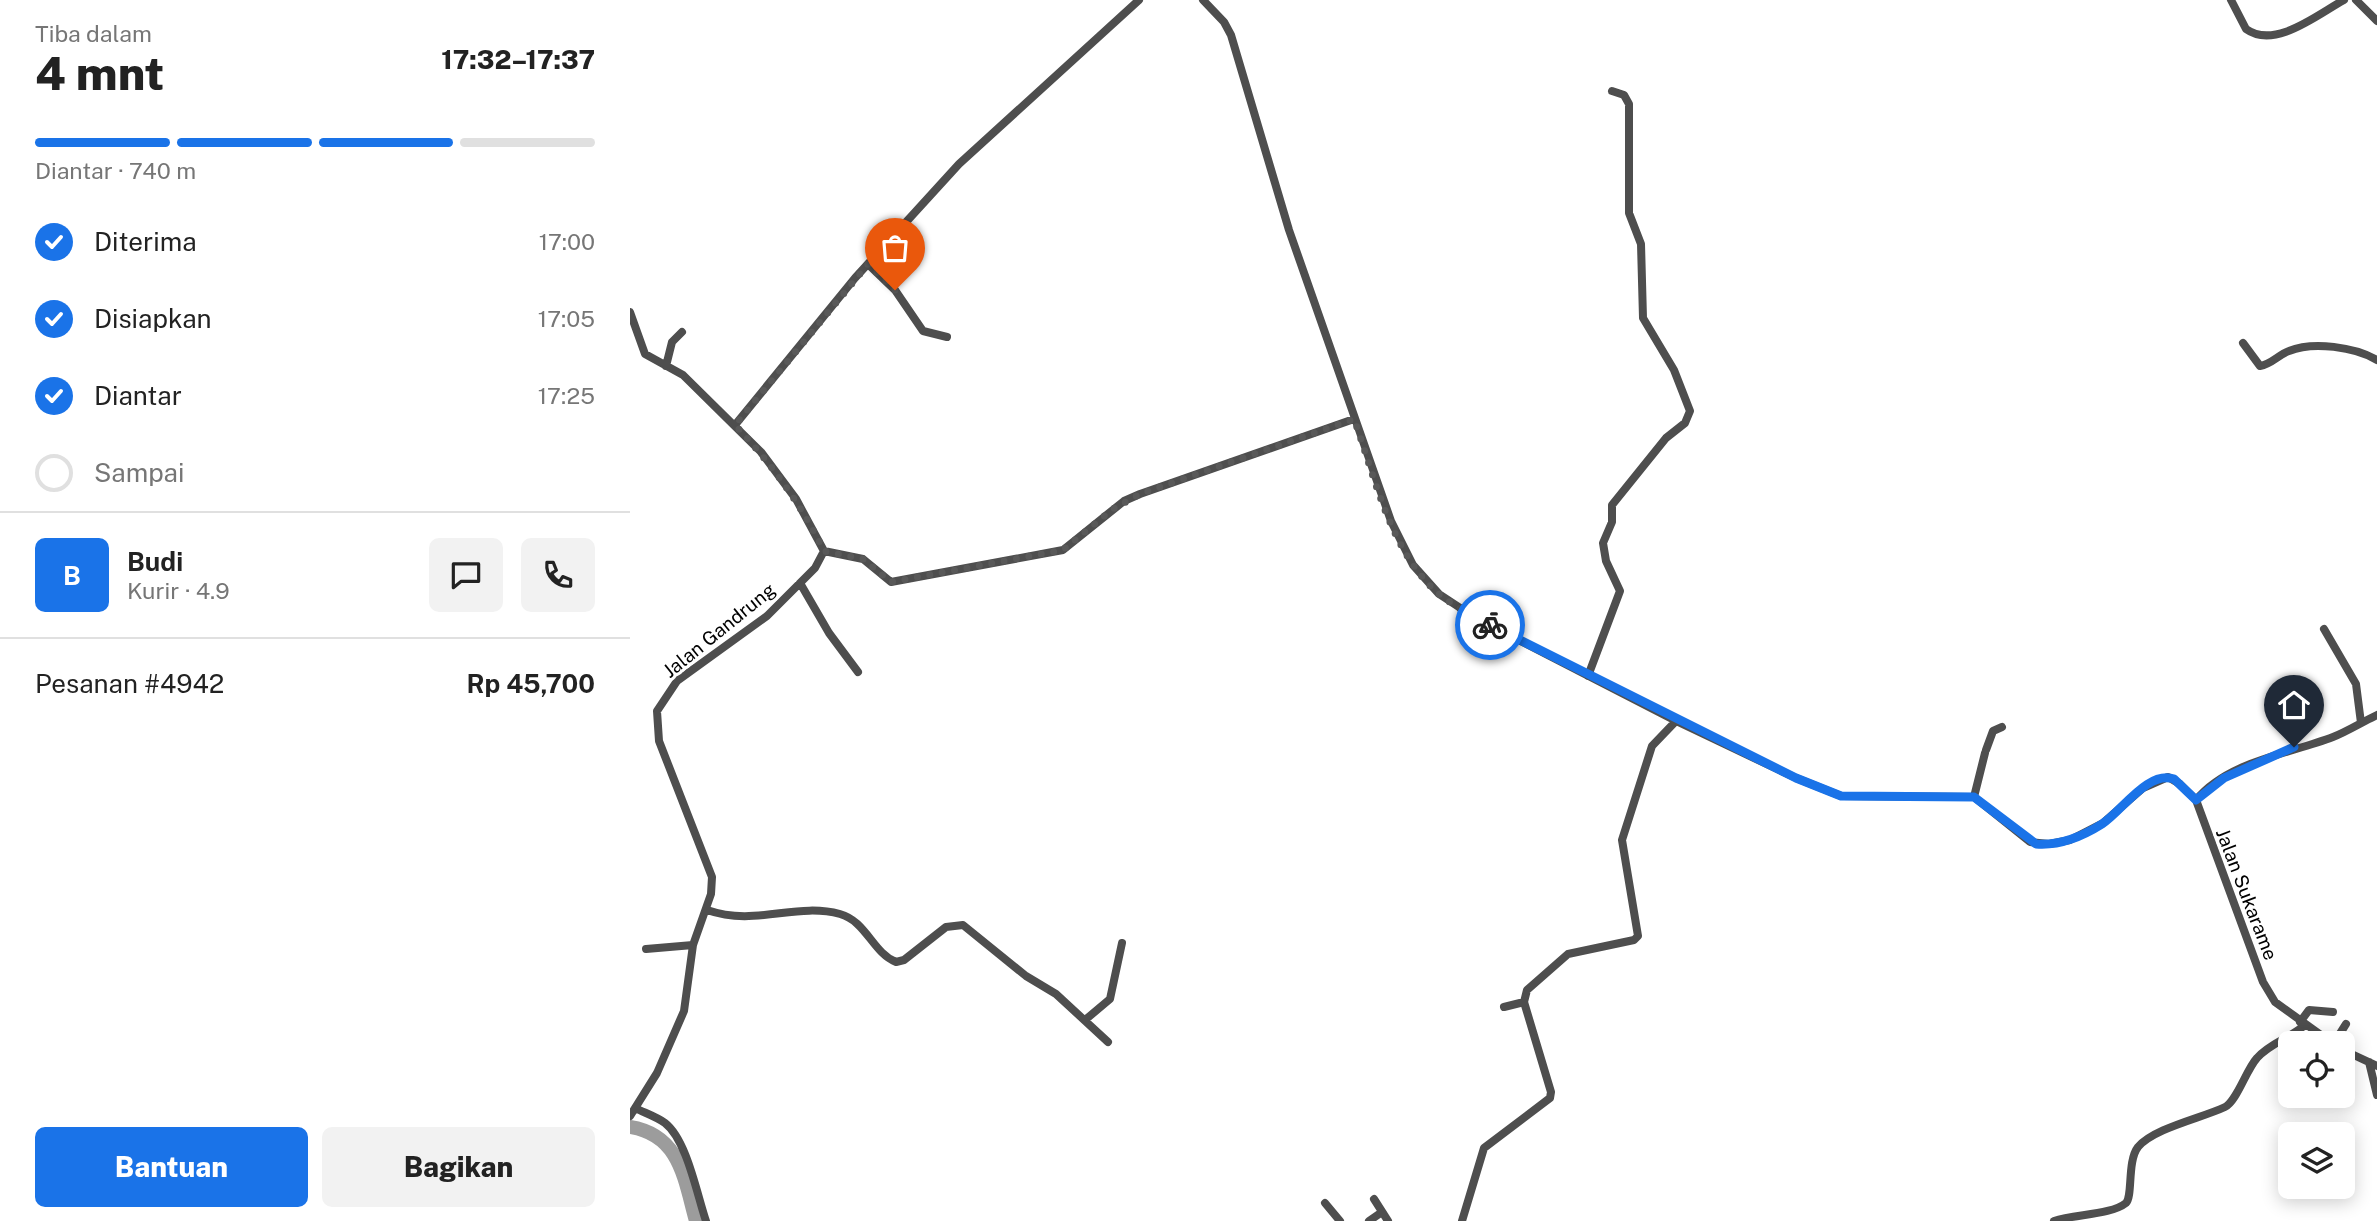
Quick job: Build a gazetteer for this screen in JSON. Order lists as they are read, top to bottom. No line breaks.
{"streets":{"street":["Jalan Gandrung","Jalan Sukarame"]},"page":{"heading":["4 mnt","Tiba dalam","17:32–17:37"],"panel":["Budi","Kurir · 4.9","Pesanan #4942","Rp 45,700"],"bar":"Diantar · 740 m","list":[["Diterima","17:00"],["Disiapkan","17:05"],["Diantar","17:25"],"Sampai"],"round":"B","buttons":["Bantuan","Bagikan"]}}
